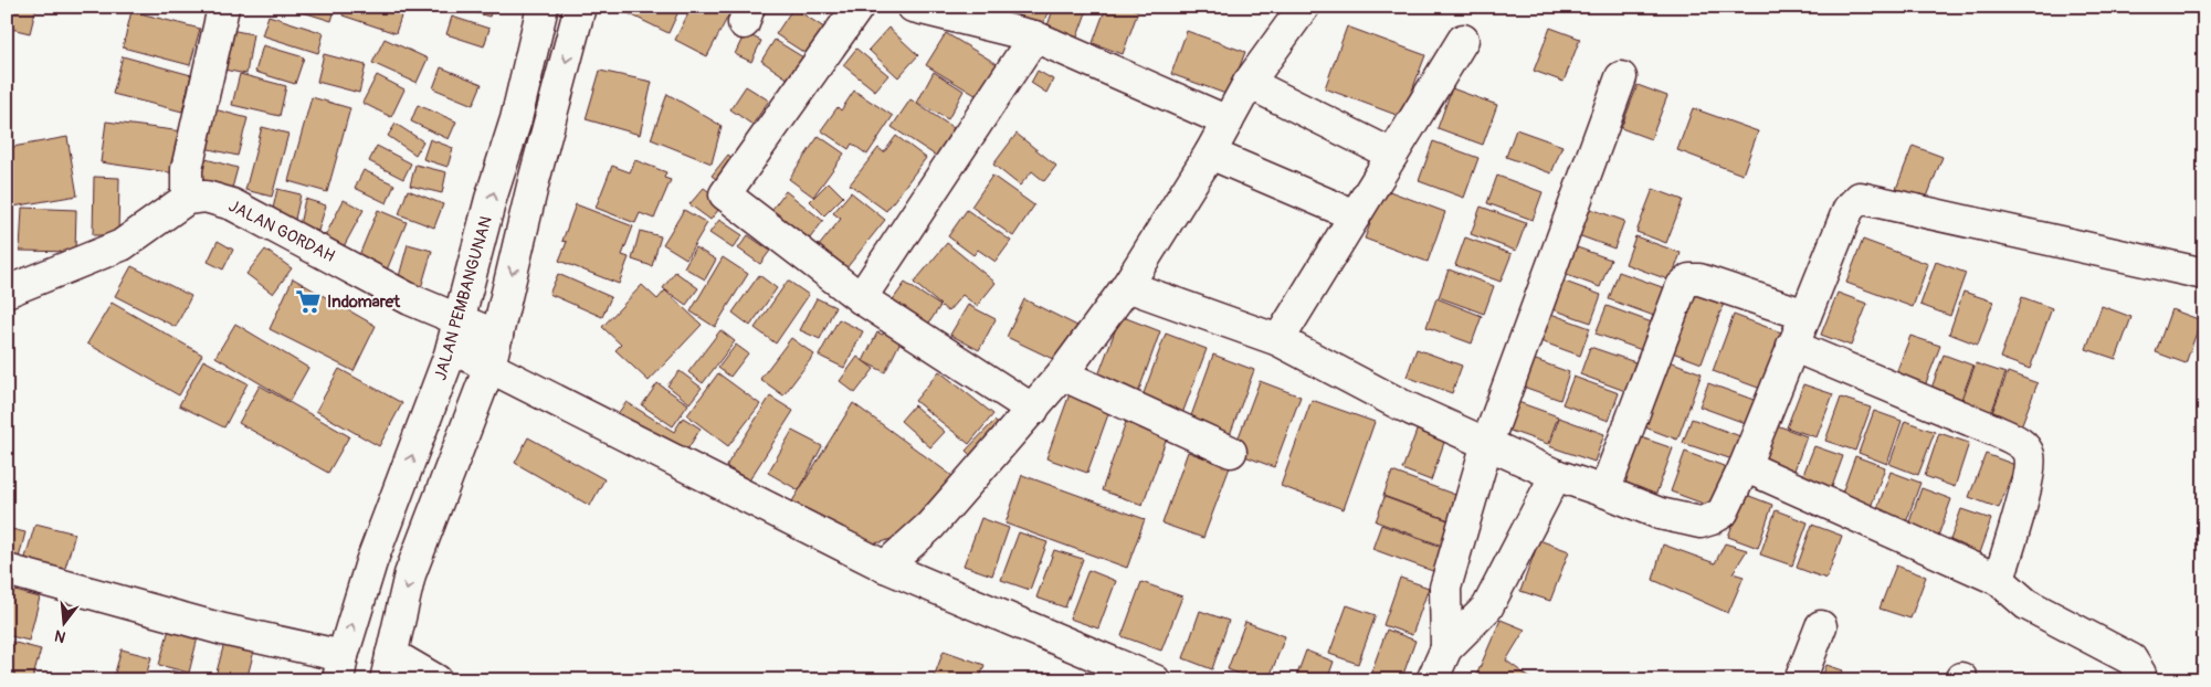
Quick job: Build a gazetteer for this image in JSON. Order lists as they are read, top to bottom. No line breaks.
{"streets":{"street":["JALAN GORDAH","JALAN PEMBANGUNAN"]},"crossings":[["JALAN GORDAH","JALAN PEMBANGUNAN"]],"places":{"supermarket":["Indomaret"]},"north":"bottom"}
